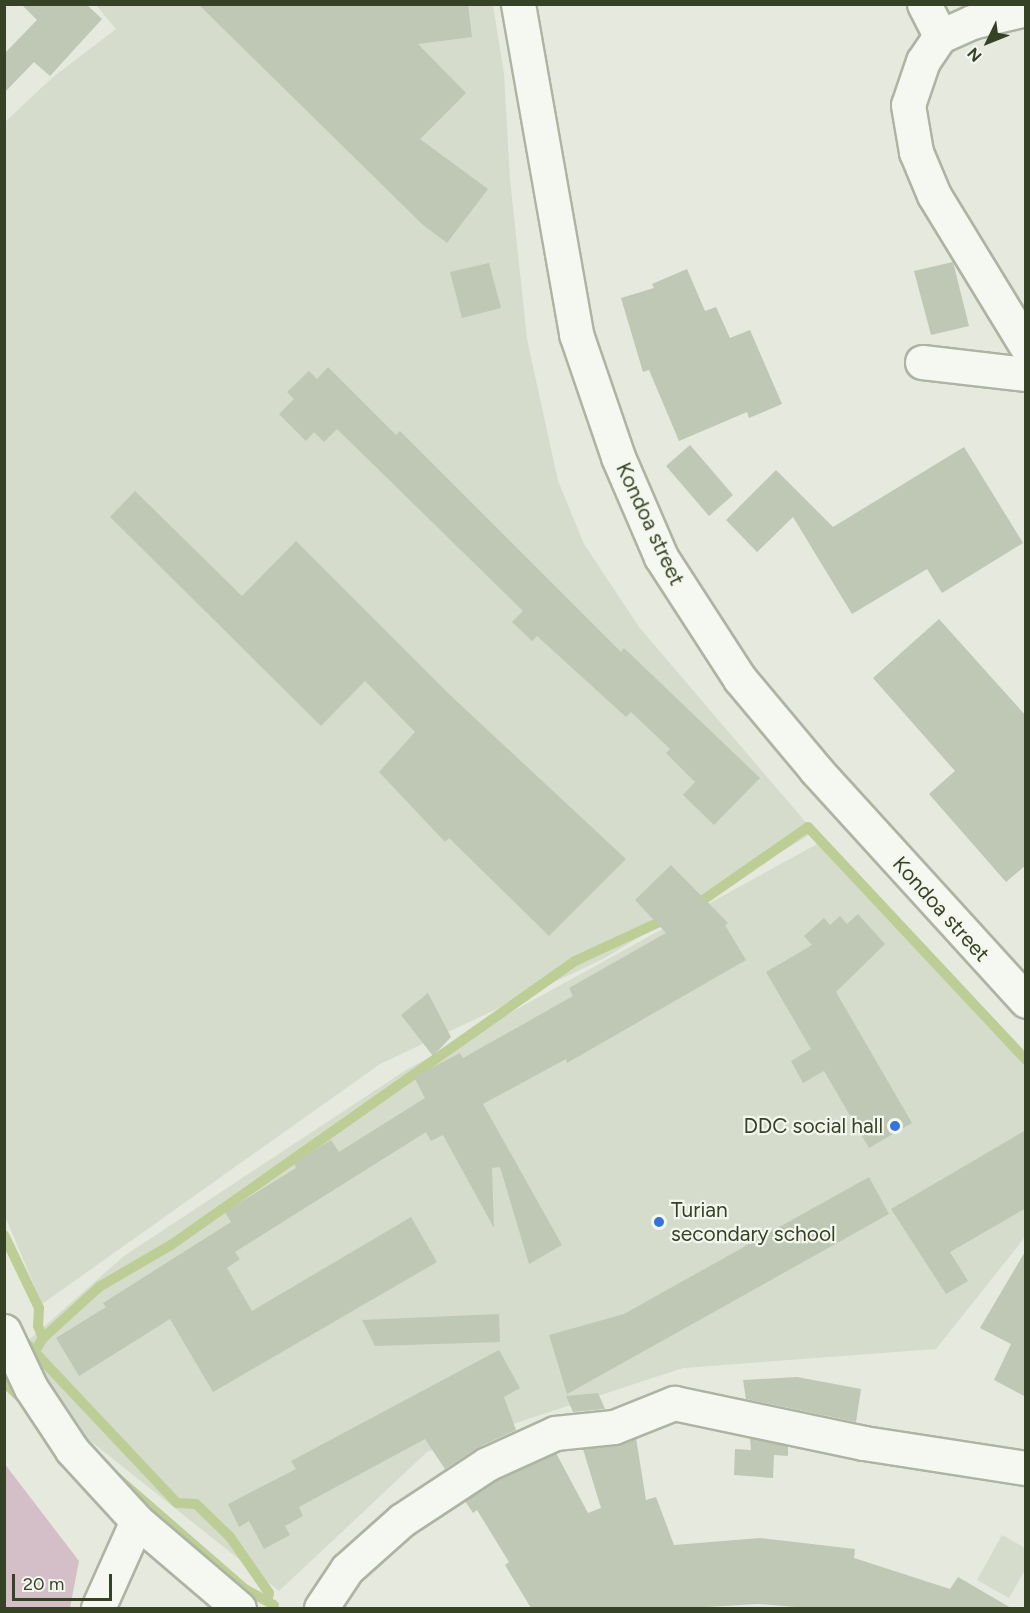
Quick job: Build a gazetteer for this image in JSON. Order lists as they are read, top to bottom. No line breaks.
{"streets":{"street":["Kondoa street"]},"places":["DDC social hall","Turian secondary school"],"scale_bar":"20 m","north":"bottom left"}
